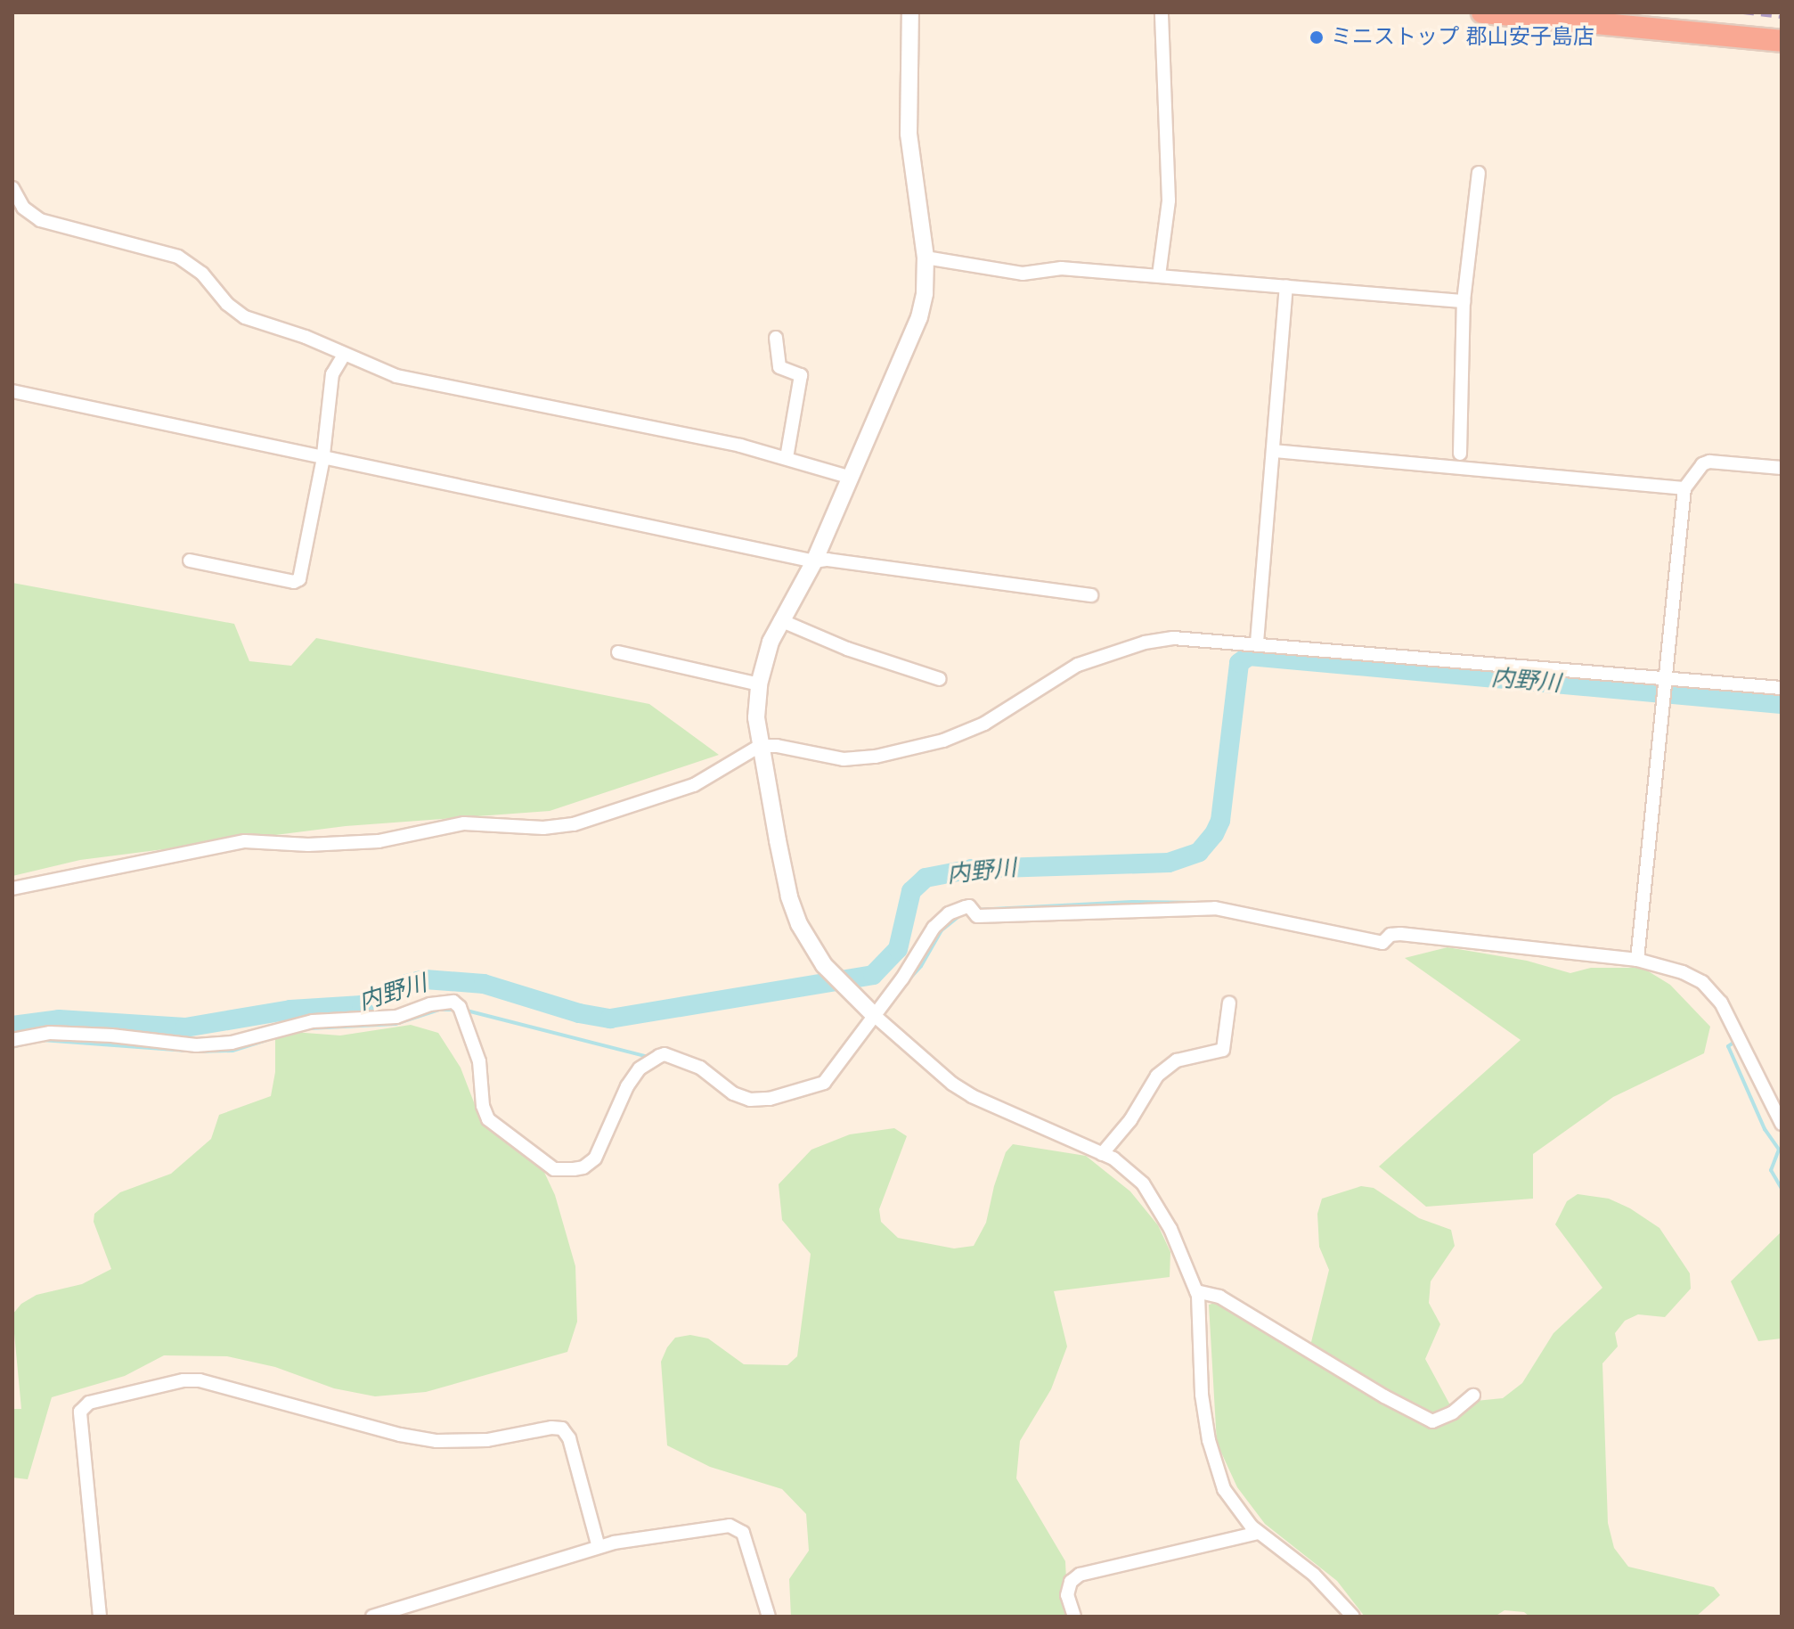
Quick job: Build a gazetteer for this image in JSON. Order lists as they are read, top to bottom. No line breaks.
{"water":["内野川"],"places":["ミニストップ 郡山安子島店"]}
